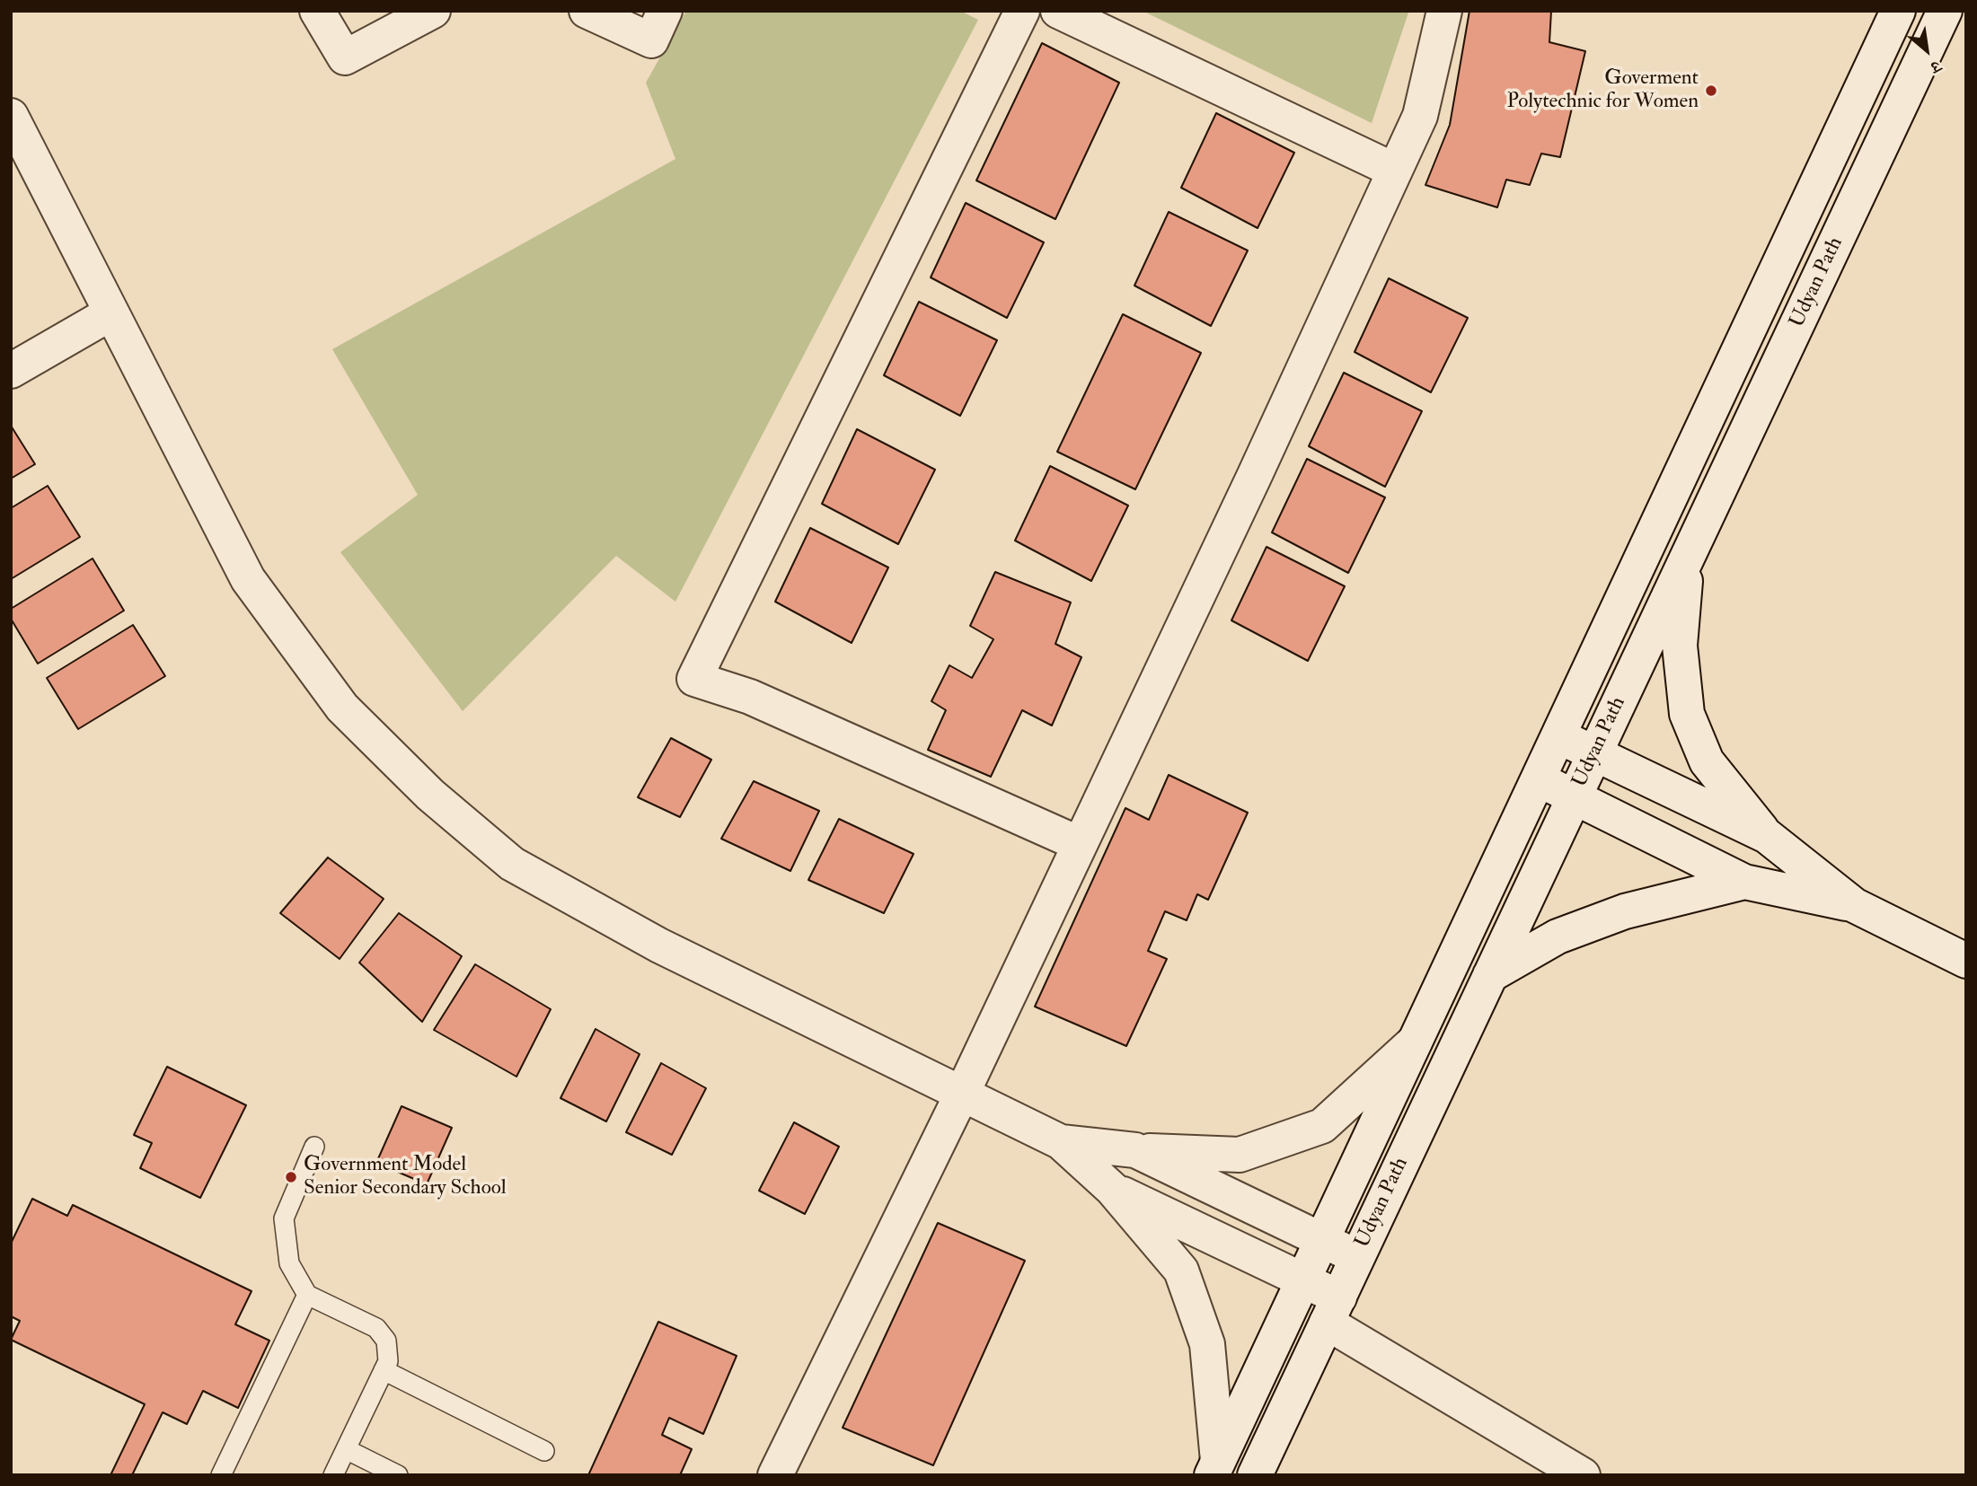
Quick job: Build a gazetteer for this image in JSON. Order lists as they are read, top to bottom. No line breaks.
{"streets":{"street":["Udyan Path"]},"places":["Goverment Polytechnic for Women","Government Model Senior Secondary School"],"north":"bottom right"}
